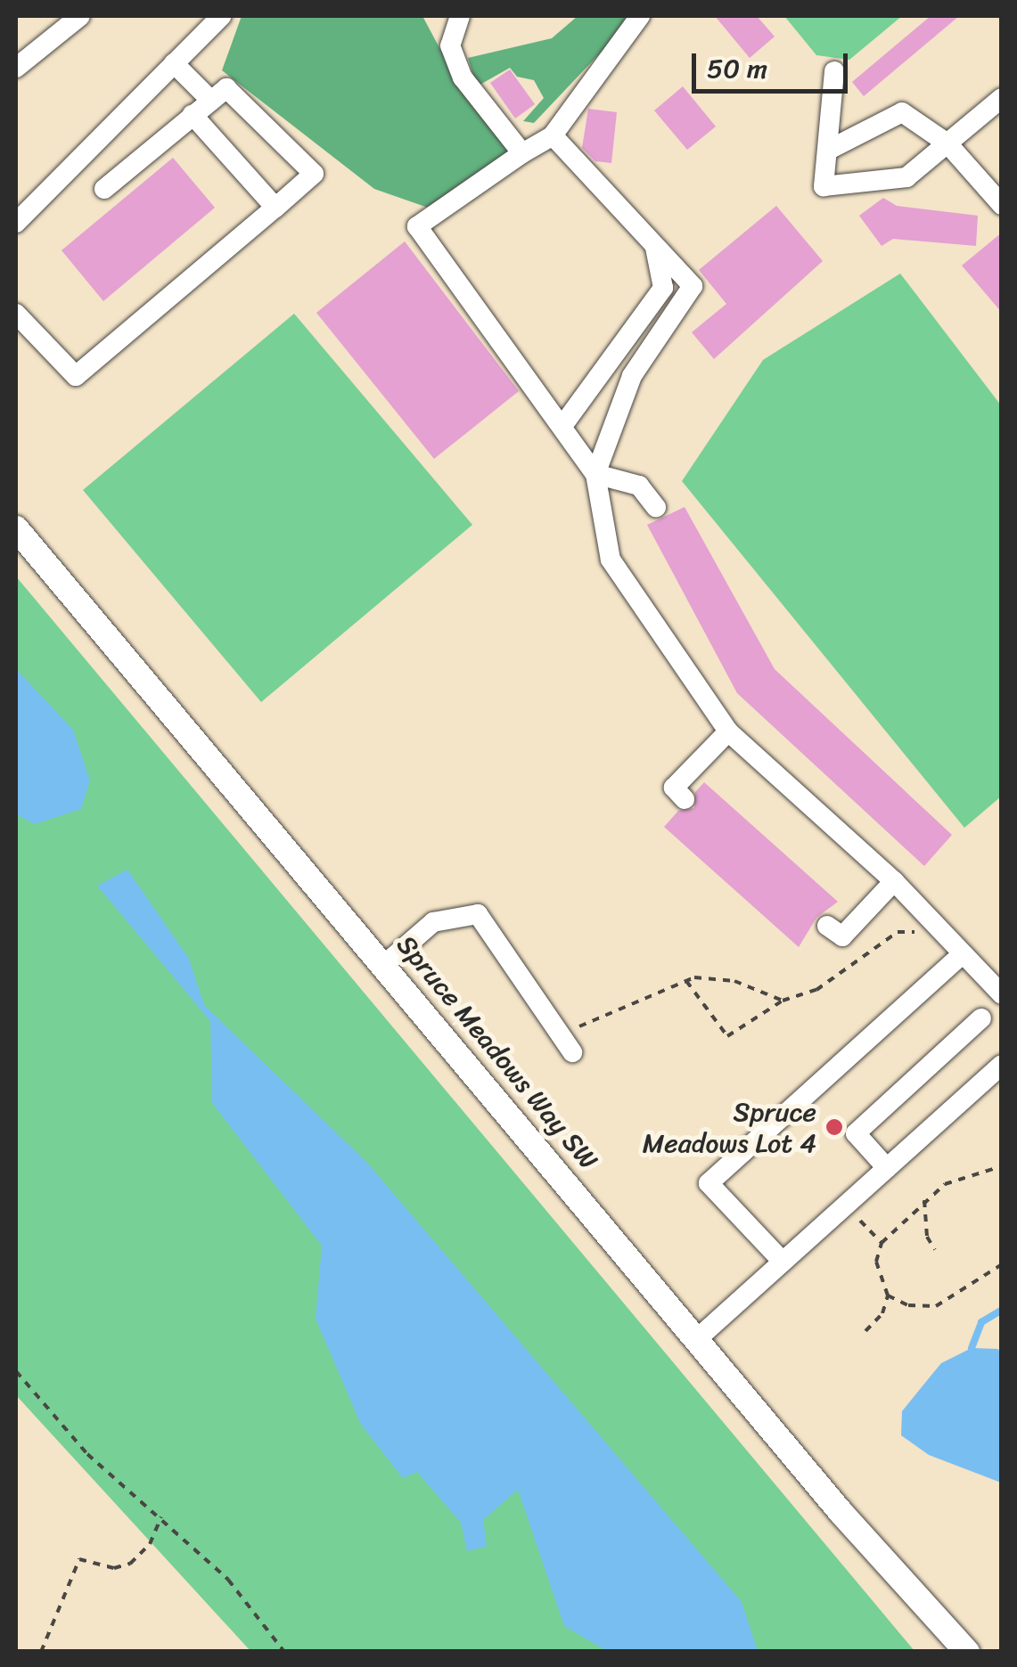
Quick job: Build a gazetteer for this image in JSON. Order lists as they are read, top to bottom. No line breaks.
{"streets":{"main road":["Spruce Meadows Way SW"]},"places":["Spruce Meadows Lot 4"],"scale_bar":"50 m"}
